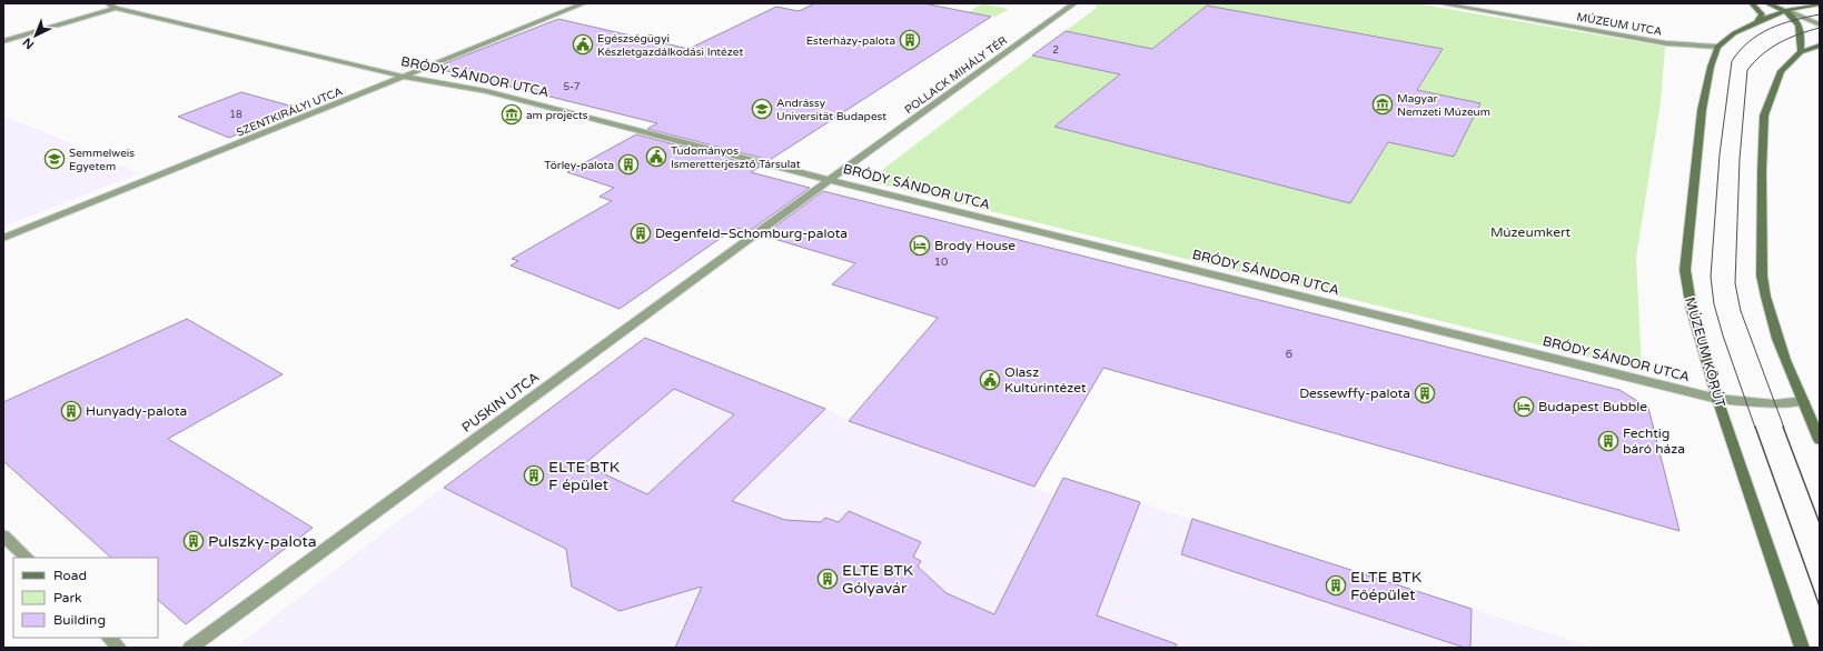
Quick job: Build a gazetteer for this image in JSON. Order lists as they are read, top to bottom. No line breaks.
{"streets":{"main road":["MÚZEUM KÖRÚT"],"street":["MÚZEUM UTCA","POLLACK MIHÁLY TÉR","BRÓDY SÁNDOR UTCA","SZENTKIRÁLYI UTCA","PUSKIN UTCA"]},"crossings":[["MÚZEUM UTCA","MÚZEUM KÖRÚT"],["POLLACK MIHÁLY TÉR","BRÓDY SÁNDOR UTCA"],["POLLACK MIHÁLY TÉR","PUSKIN UTCA"],["BRÓDY SÁNDOR UTCA","SZENTKIRÁLYI UTCA"],["BRÓDY SÁNDOR UTCA","MÚZEUM KÖRÚT"],["BRÓDY SÁNDOR UTCA","PUSKIN UTCA"]],"parks":["Múzeumkert"],"places":{"building":["Esterházy-palota","Törley-palota","Degenfeld–Schomburg-palota","Dessewffy-palota","Hunyady-palota","Fechtig báró háza","ELTE BTK F épület","Pulszky-palota","ELTE BTK Gólyavár","ELTE BTK Főépület"],"public building":["Egészségügyi Készletgazdálkodási Intézet","Tudományos Ismeretterjesztő Társulat","Olasz Kultúrintézet"],"museum":["Magyar Nemzeti Múzeum","am projects"],"school or university":["Andrássy Universität Budapest","Semmelweis Egyetem"],"hotel":["Brody House","Budapest Bubble"]},"house_numbers":["2","5-7","18","10","6"],"legend":["Road","Park","Building"],"north":"bottom left"}
